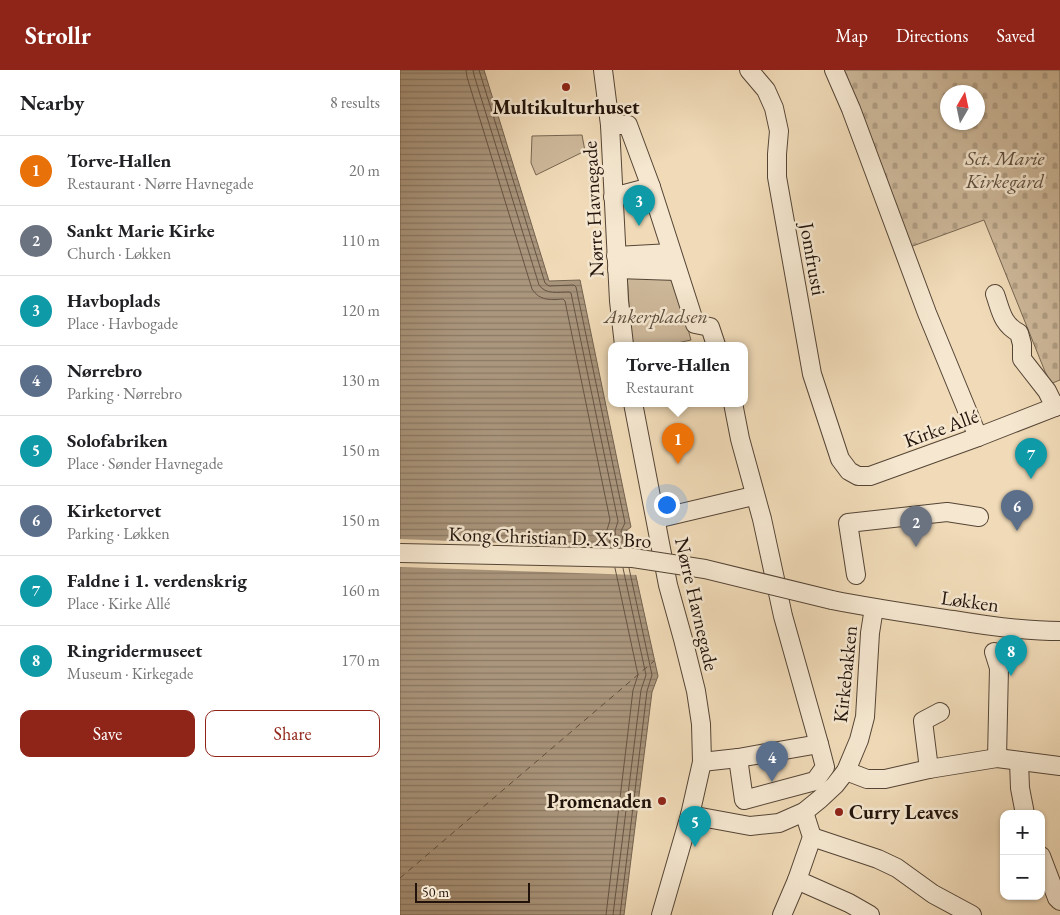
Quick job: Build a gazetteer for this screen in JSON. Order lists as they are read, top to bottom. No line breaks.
{"streets":{"street":["Nørre Havnegade","Jomfrusti","Kirke Allé","Kong Christian D. X's Bro","Løkken","Kirkebakken"]},"crossings":[["Nørre Havnegade","Kirkebakken"],["Jomfrusti","Kirke Allé"],["Kong Christian D. X's Bro","Løkken"],["Kong Christian D. X's Bro","Kirkebakken"],["Løkken","Kirkebakken"]],"parks":["Sct. Marie Kirkegård","Ankerpladsen"],"places":["Multikulturhuset","Promenaden","Curry Leaves"],"scale_bar":"50 m","north":"top","page":{"header":"Strollr","nav":["Map","Directions","Saved"],"heading":["Nearby","8 results"],"list":[{"mark":"1","name":"Torve-Hallen","note":"Restaurant · Nørre Havnegade","value":"20 m"},{"mark":"2","name":"Sankt Marie Kirke","note":"Church · Løkken","value":"110 m"},{"mark":"3","name":"Havboplads","note":"Place · Havbogade","value":"120 m"},{"mark":"4","name":"Nørrebro","note":"Parking · Nørrebro","value":"130 m"},{"mark":"5","name":"Solofabriken","note":"Place · Sønder Havnegade","value":"150 m"},{"mark":"6","name":"Kirketorvet","note":"Parking · Løkken","value":"150 m"},{"mark":"7","name":"Faldne i 1. verdenskrig","note":"Place · Kirke Allé","value":"160 m"},{"mark":"8","name":"Ringridermuseet","note":"Museum · Kirkegade","value":"170 m"}],"pins":["3","1","7","6","2","8","4","5"],"popup":["Torve-Hallen","Restaurant"],"buttons":["Save","Share"],"map_buttons":["+","−"],"scale":"50 m"}}
